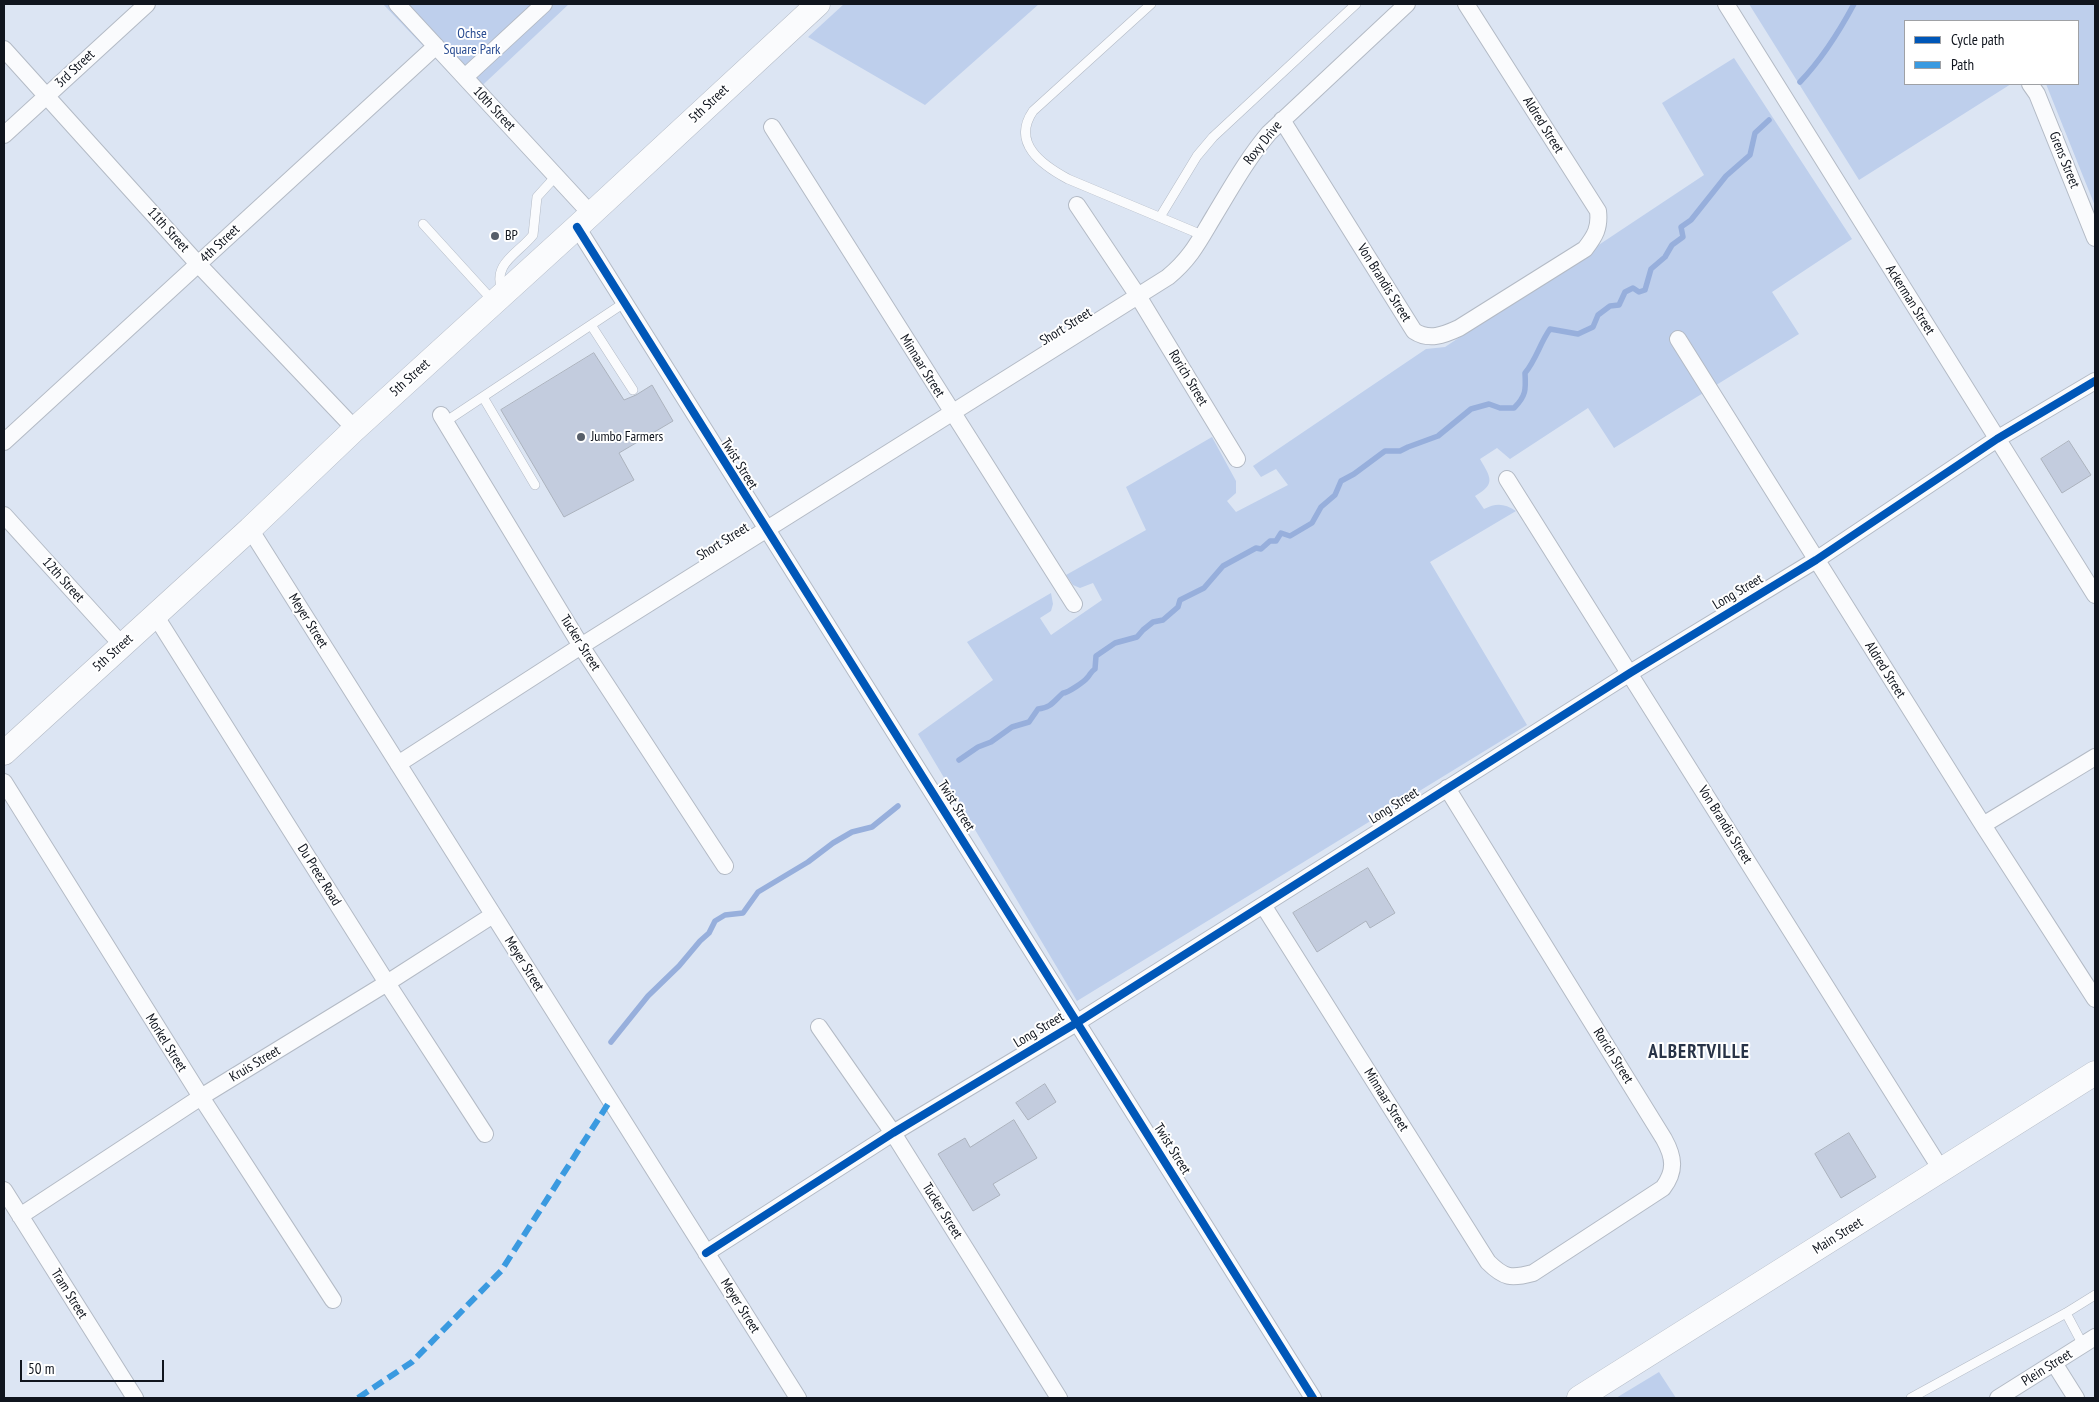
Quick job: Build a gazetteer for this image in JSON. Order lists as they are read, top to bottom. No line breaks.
{"streets":{"main road":["5th Street","Main Street"],"street":["3rd Street","10th Street","Aldred Street","Roxy Drive","Grens Street","11th Street","4th Street","Von Brandis Street","Ackerman Street","Short Street","Minnaar Street","Rorich Street","Twist Street","12th Street","Long Street","Meyer Street","Tucker Street","Du Preez Road","Morkel Street","Kruis Street","Tram Street","Plein Street"]},"crossings":[["3rd Street","11th Street"],["5th Street","10th Street"],["5th Street","11th Street"],["5th Street","Twist Street"],["5th Street","12th Street"],["5th Street","Meyer Street"],["5th Street","Du Preez Road"],["10th Street","4th Street"],["10th Street","Twist Street"],["Aldred Street","Von Brandis Street"],["Aldred Street","Long Street"],["Roxy Drive","Von Brandis Street"],["Roxy Drive","Short Street"],["Roxy Drive","Rorich Street"],["11th Street","4th Street"],["Von Brandis Street","Long Street"],["Von Brandis Street","Main Street"],["Ackerman Street","Long Street"],["Short Street","Minnaar Street"],["Short Street","Rorich Street"],["Short Street","Twist Street"],["Short Street","Meyer Street"],["Short Street","Tucker Street"],["Minnaar Street","Rorich Street"],["Minnaar Street","Long Street"],["Rorich Street","Long Street"],["Twist Street","Long Street"],["Long Street","Meyer Street"],["Long Street","Tucker Street"],["Meyer Street","Kruis Street"],["Du Preez Road","Kruis Street"],["Morkel Street","Kruis Street"],["Kruis Street","Tram Street"]],"districts":["ALBERTVILLE"],"parks":["Ochse Square Park"],"places":["BP","Jumbo Farmers"],"legend":["Cycle path","Path"],"scale_bar":"50 m"}
